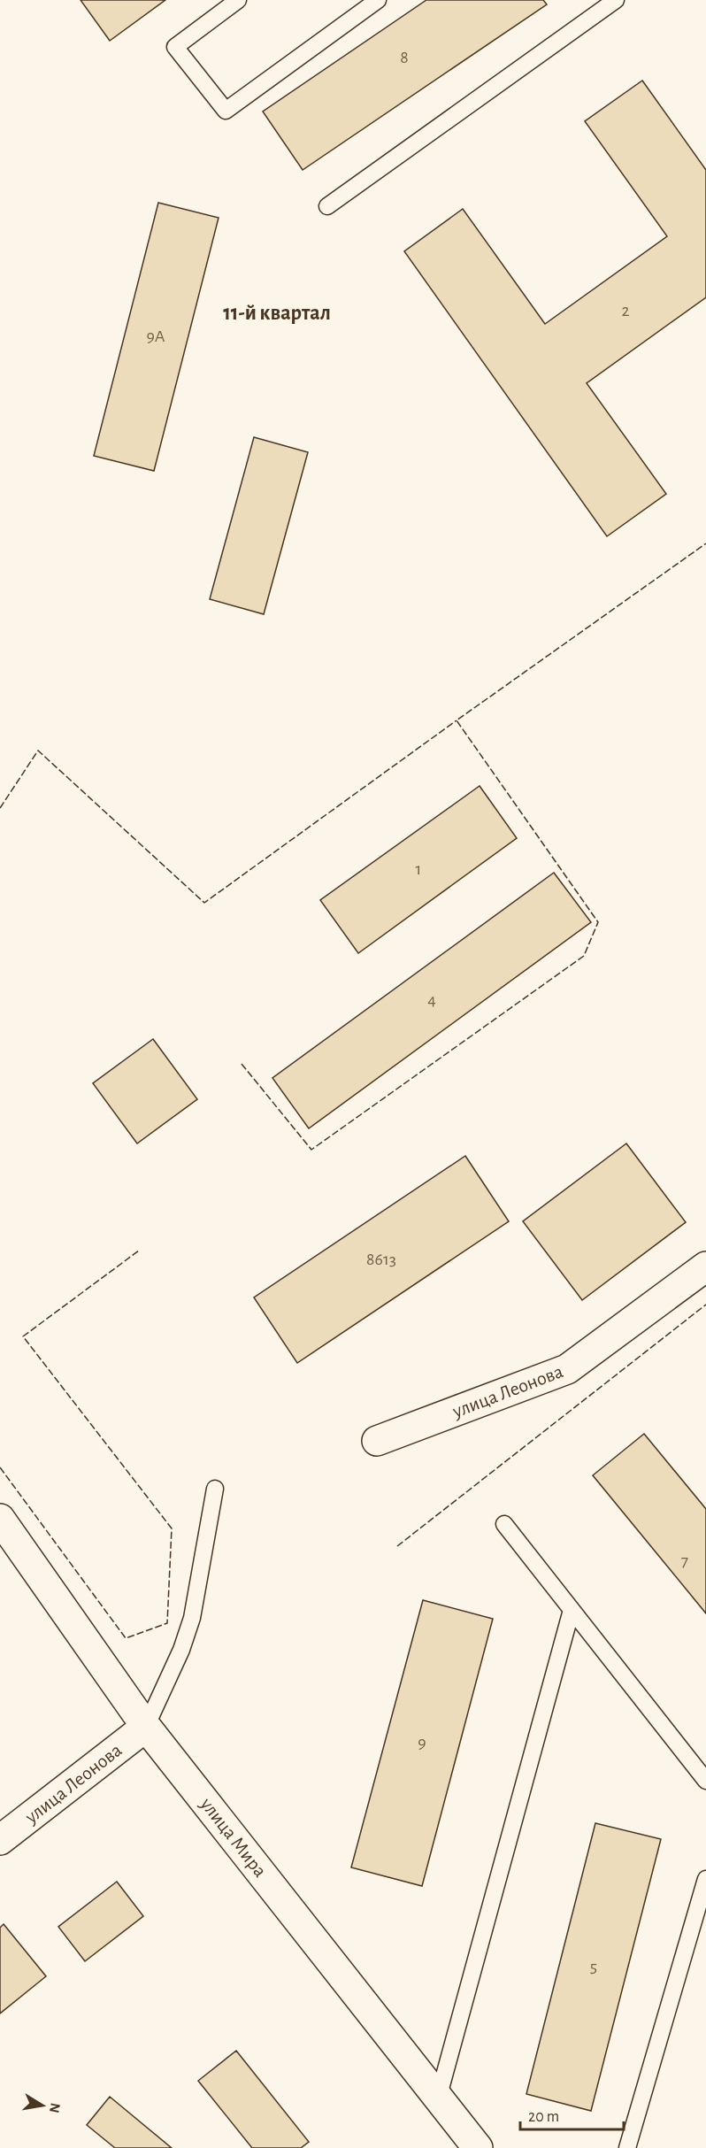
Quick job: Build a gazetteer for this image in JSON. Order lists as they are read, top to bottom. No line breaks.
{"streets":{"street":["улица Леонова","улица Мира"]},"crossings":[["улица Леонова","улица Мира"]],"districts":["11-й квартал"],"house_numbers":["8","2","9А","1","4","8613","7","9","5"],"scale_bar":"20 m","north":"right"}
